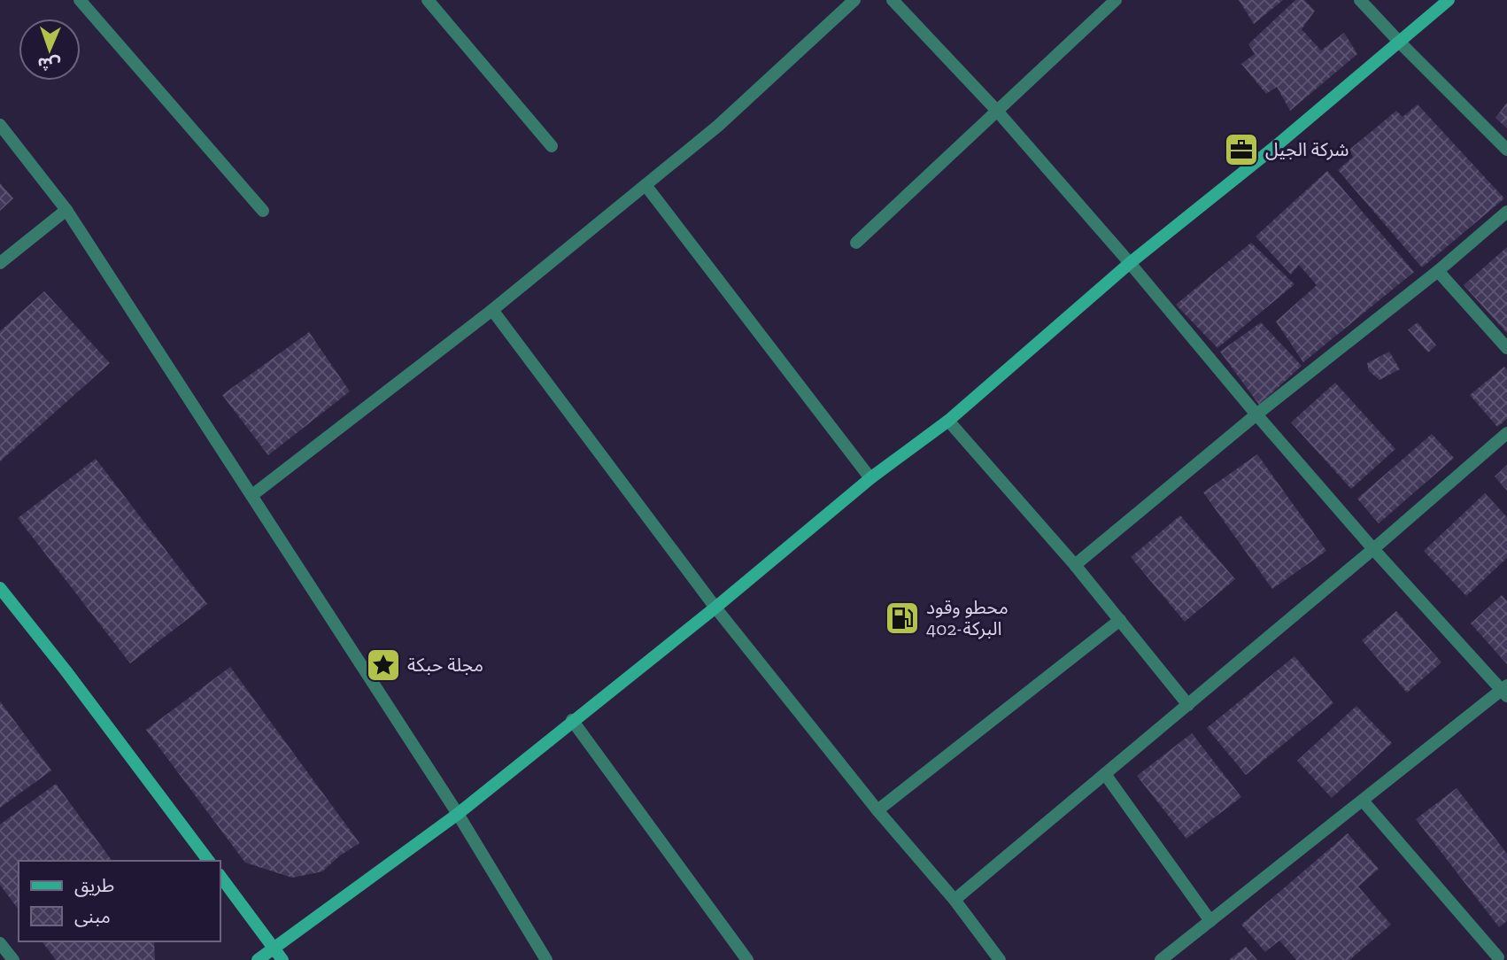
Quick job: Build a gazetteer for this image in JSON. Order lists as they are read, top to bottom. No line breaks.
{"places":{"office":["شركة الجيل"],"fuel station":["محطو وقود 402-البركة"],"place":["مجلة حبكة"]},"legend":["طريق","مبنى"],"north":"bottom"}
